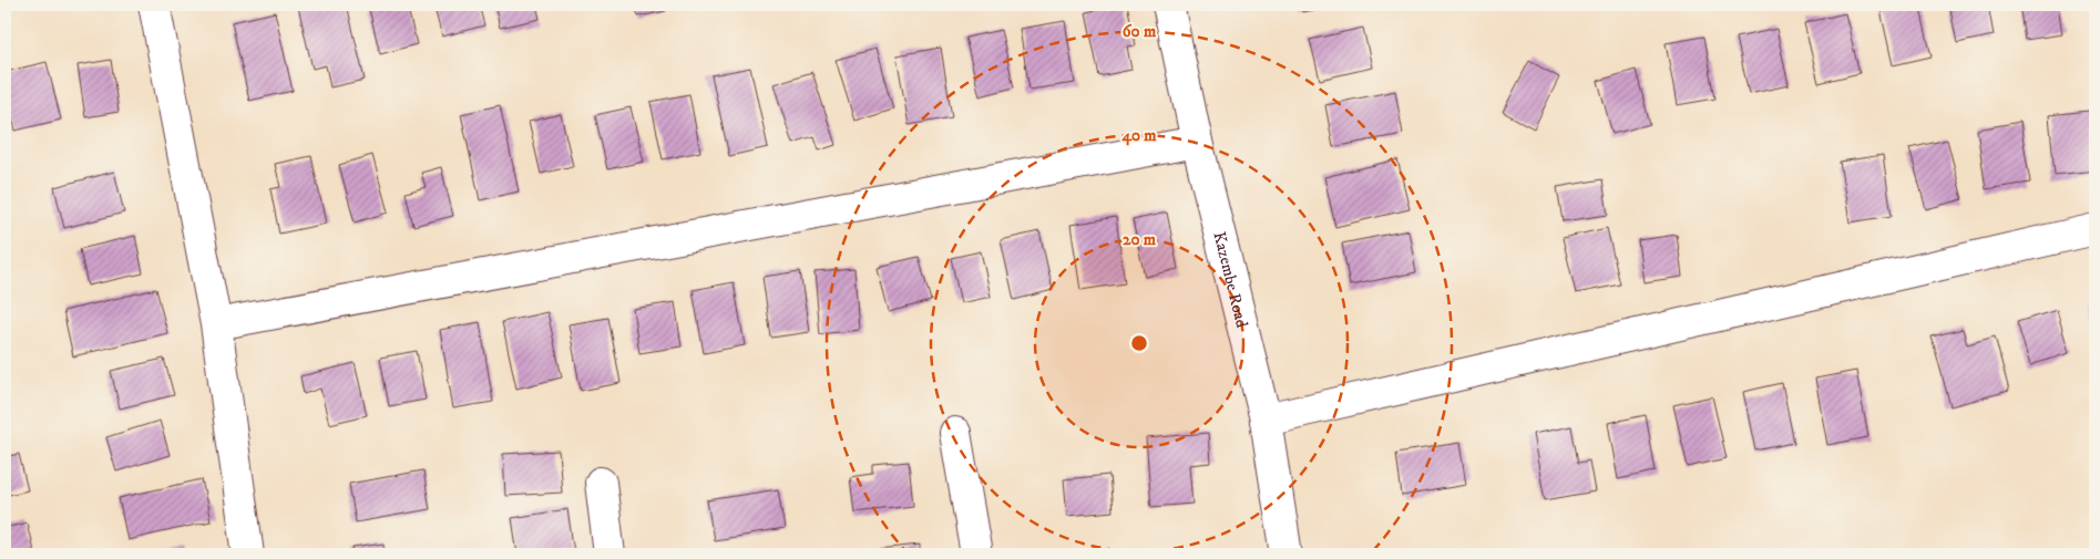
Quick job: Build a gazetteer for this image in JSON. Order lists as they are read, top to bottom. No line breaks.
{"streets":{"street":["Kazembe Road"]},"rings":["60 m","40 m","20 m"]}
